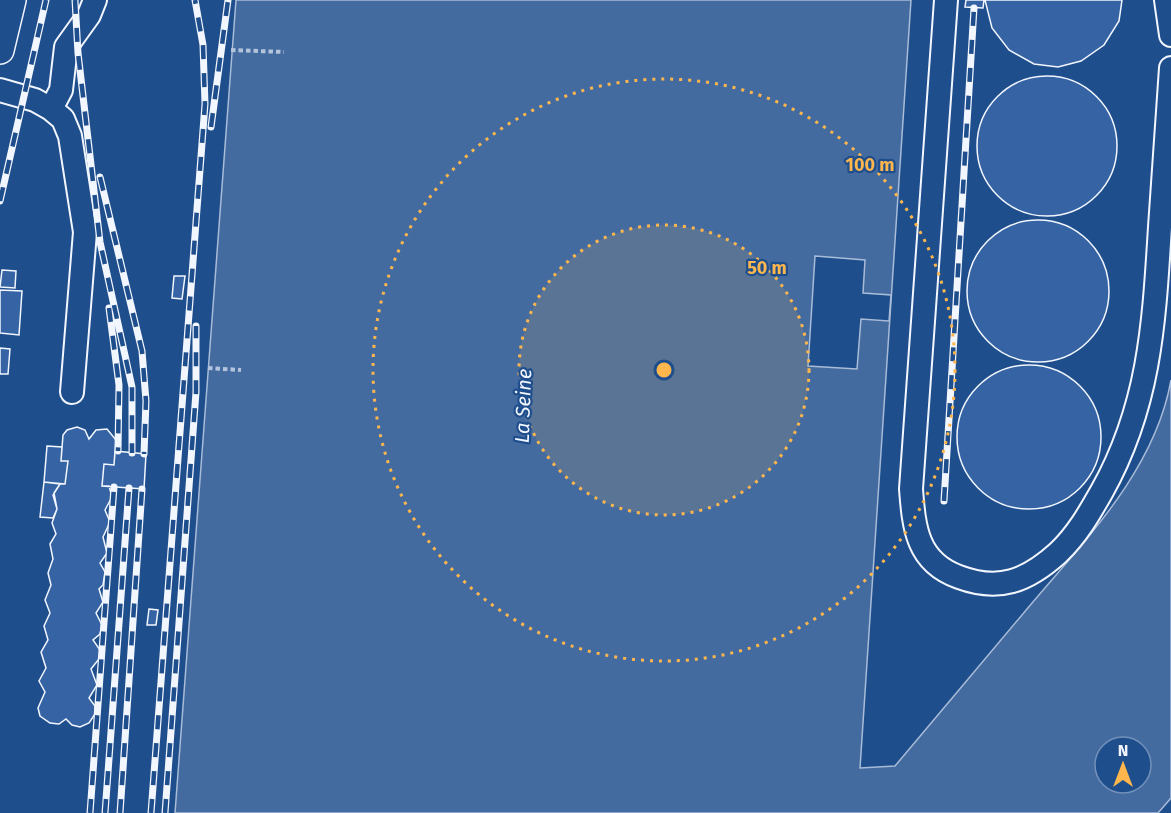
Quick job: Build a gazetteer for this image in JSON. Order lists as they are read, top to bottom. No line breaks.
{"water":["La Seine"],"north":"top","rings":["100 m","50 m"]}
